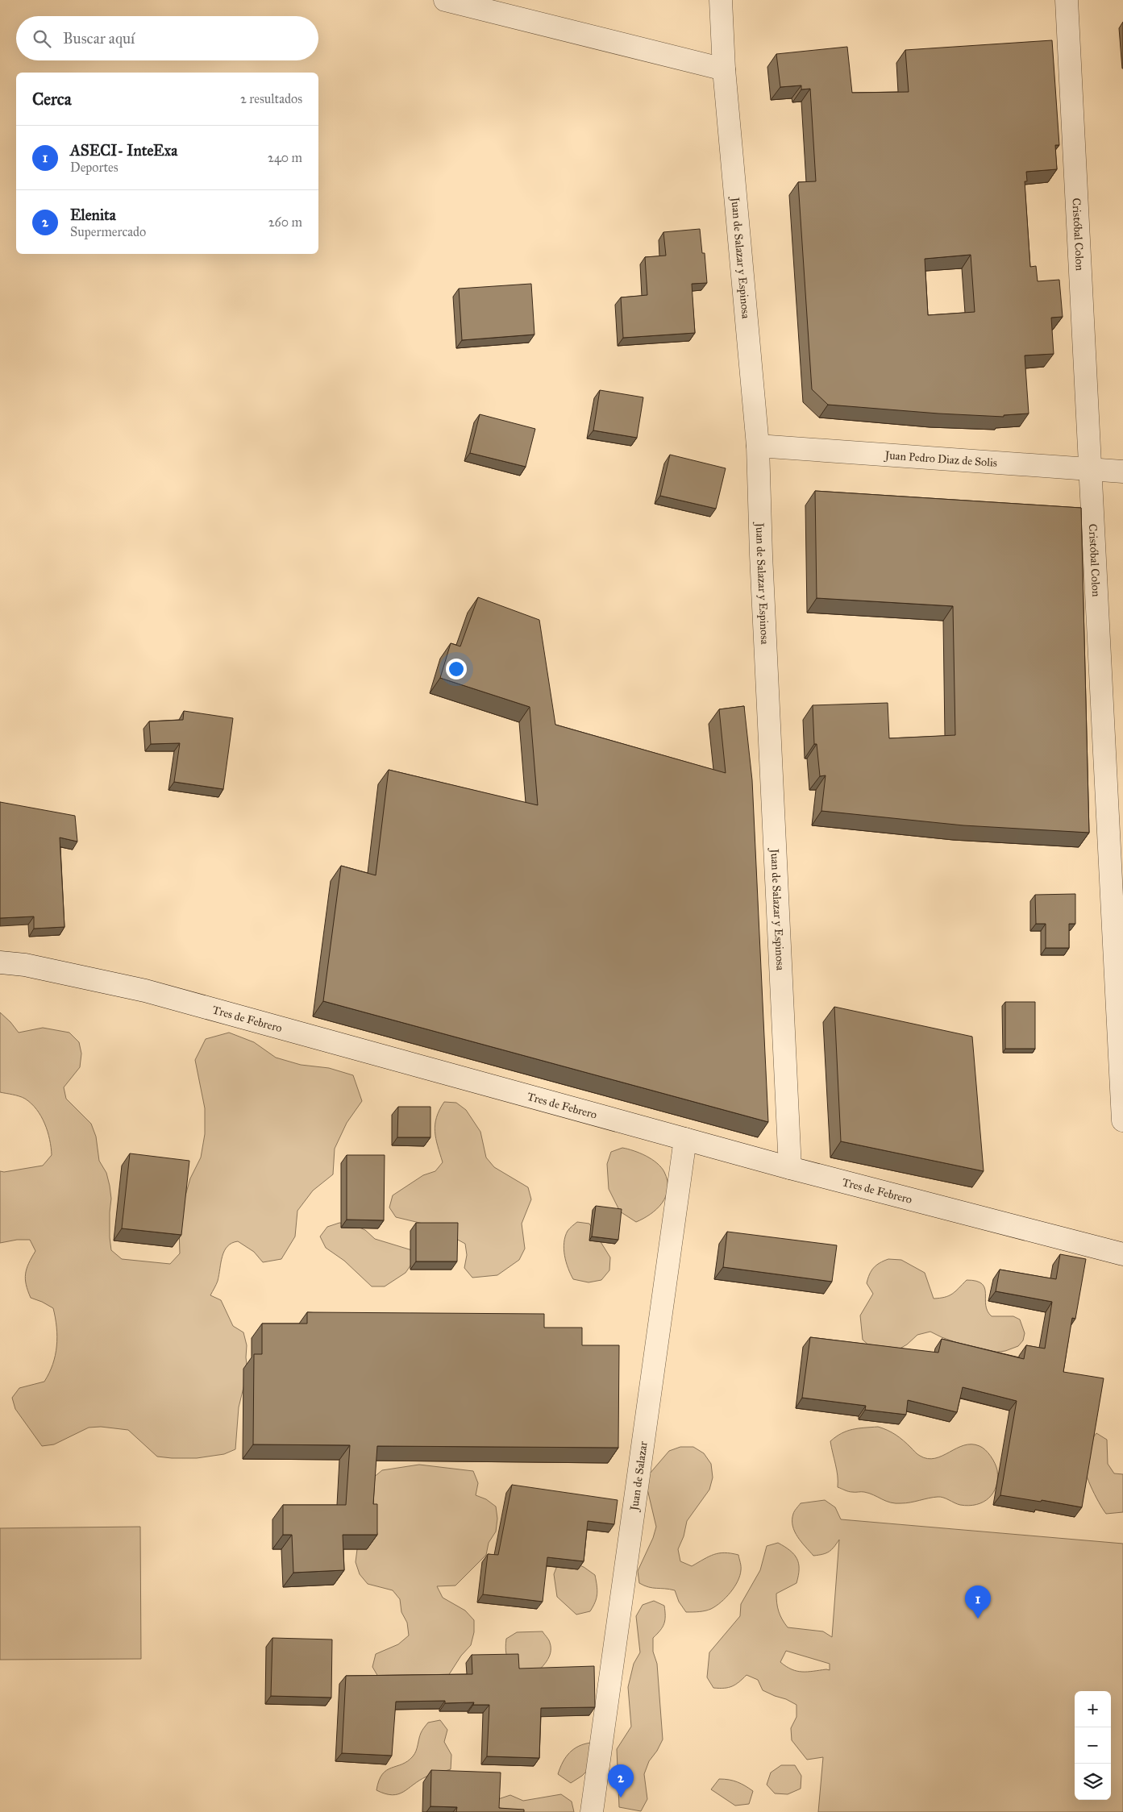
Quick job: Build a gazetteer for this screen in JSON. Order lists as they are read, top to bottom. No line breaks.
{"streets":{"street":["Cristóbal Colon","Juan de Salazar y Espinosa","Juan Pedro Diaz de Solis","Tres de Febrero","Juan de Salazar"]},"crossings":[["Cristóbal Colon","Juan Pedro Diaz de Solis"],["Juan de Salazar y Espinosa","Juan Pedro Diaz de Solis"],["Juan de Salazar y Espinosa","Tres de Febrero"],["Tres de Febrero","Juan de Salazar"]],"page":{"search":"Buscar aquí","heading":["Cerca","2 resultados"],"list":[{"mark":"1","name":"ASECI- InteExa","note":"Deportes","value":"240 m"},{"mark":"2","name":"Elenita","note":"Supermercado","value":"260 m"}],"pins":["1","2"],"map_buttons":["+","−"]}}
